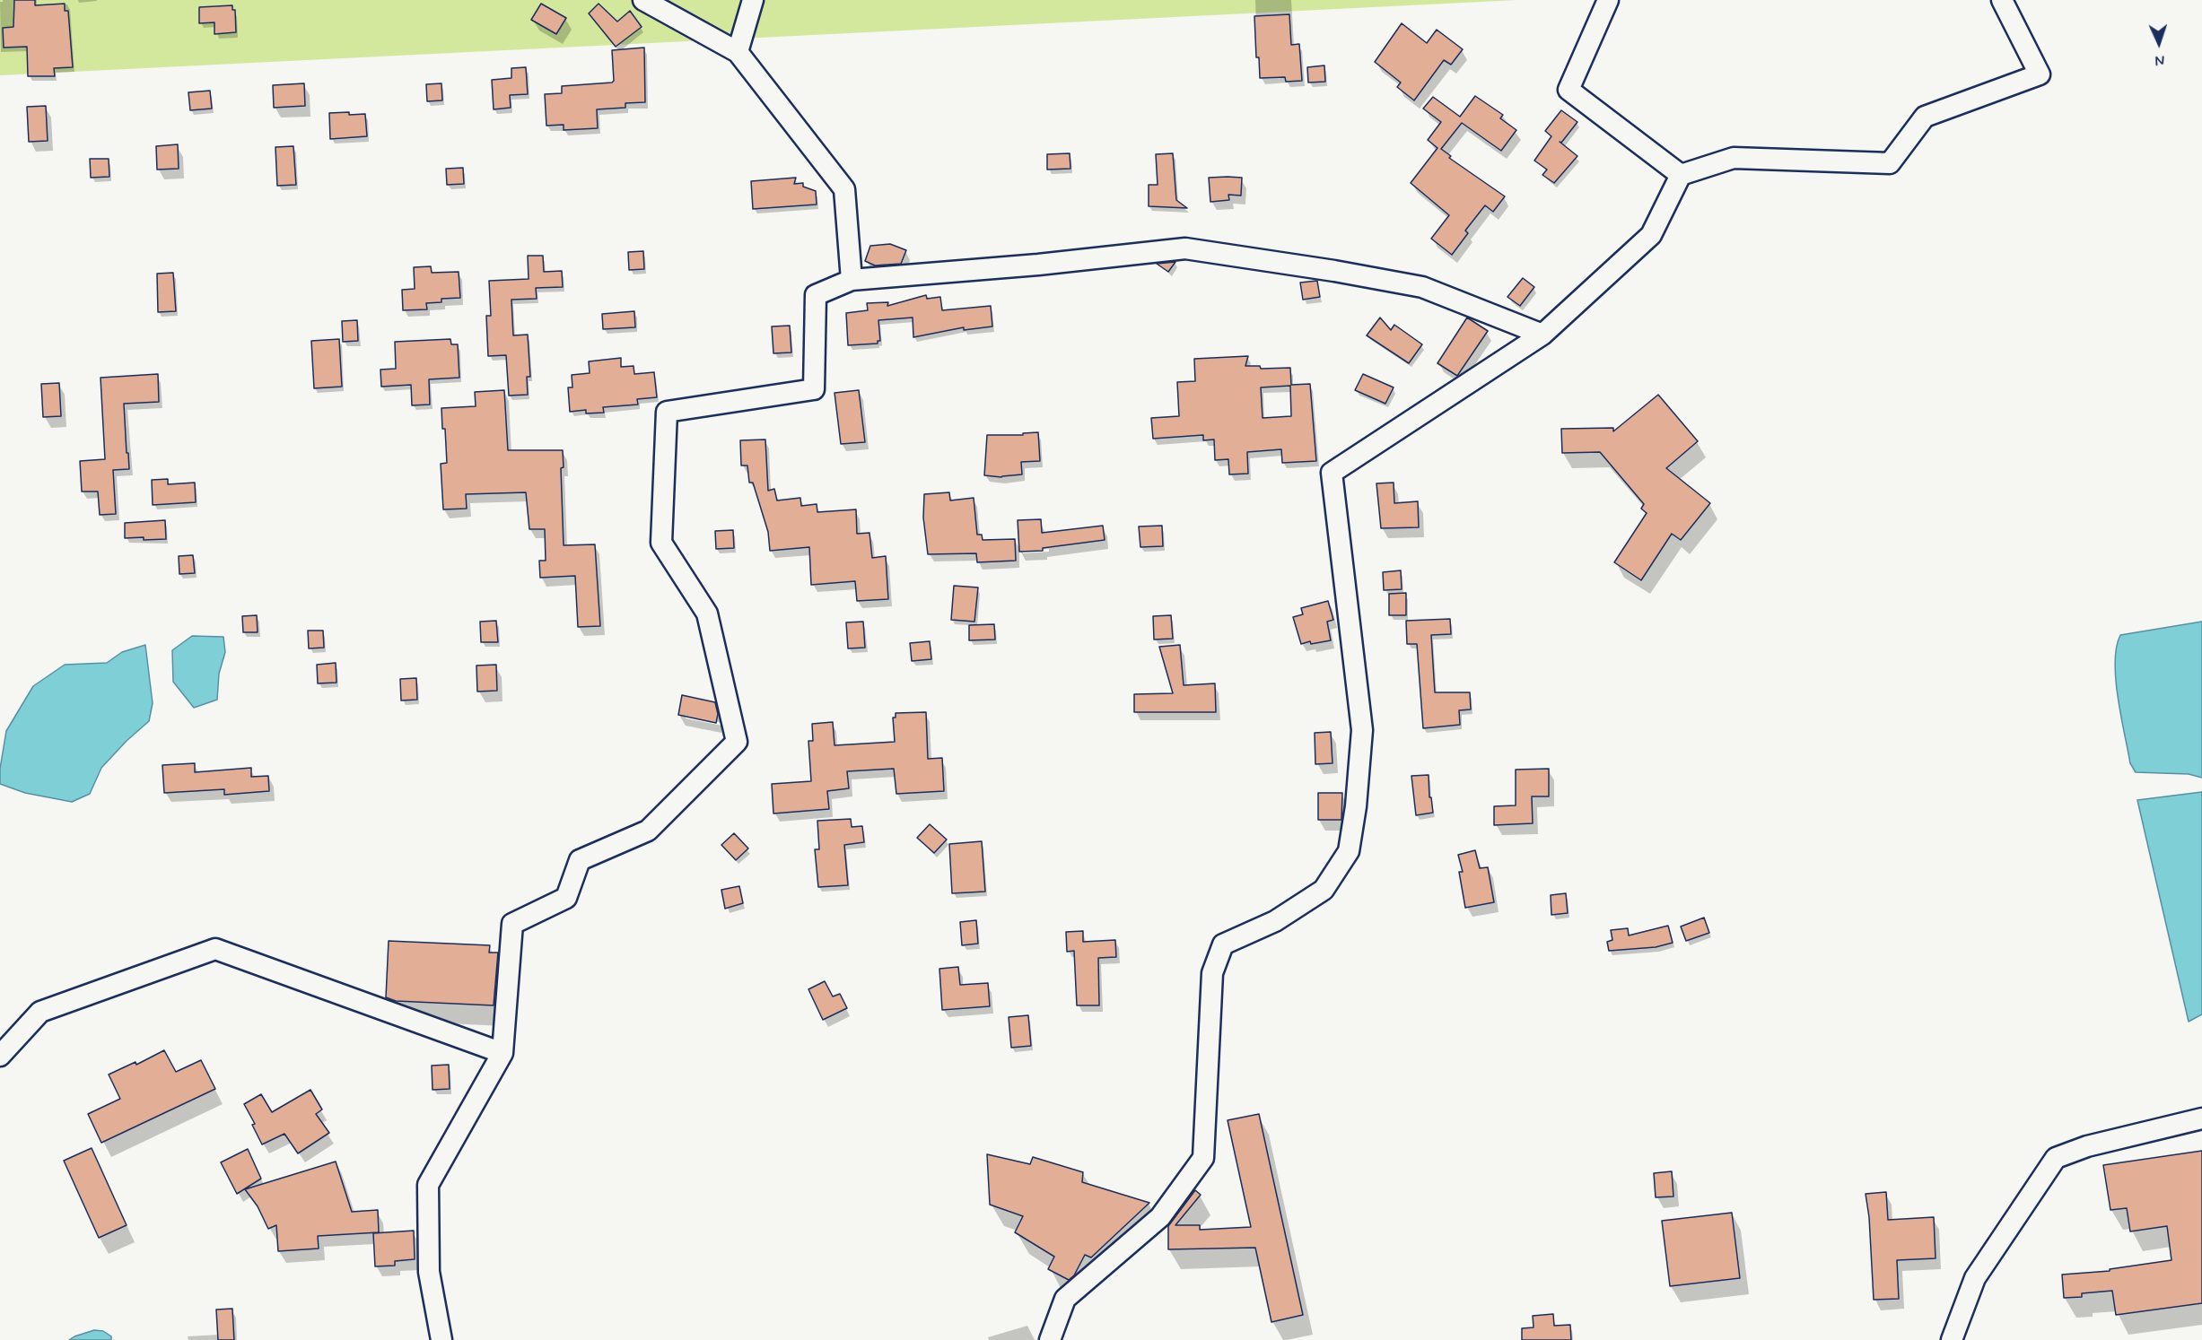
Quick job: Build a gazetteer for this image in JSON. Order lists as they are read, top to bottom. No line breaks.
{"north":"bottom"}
